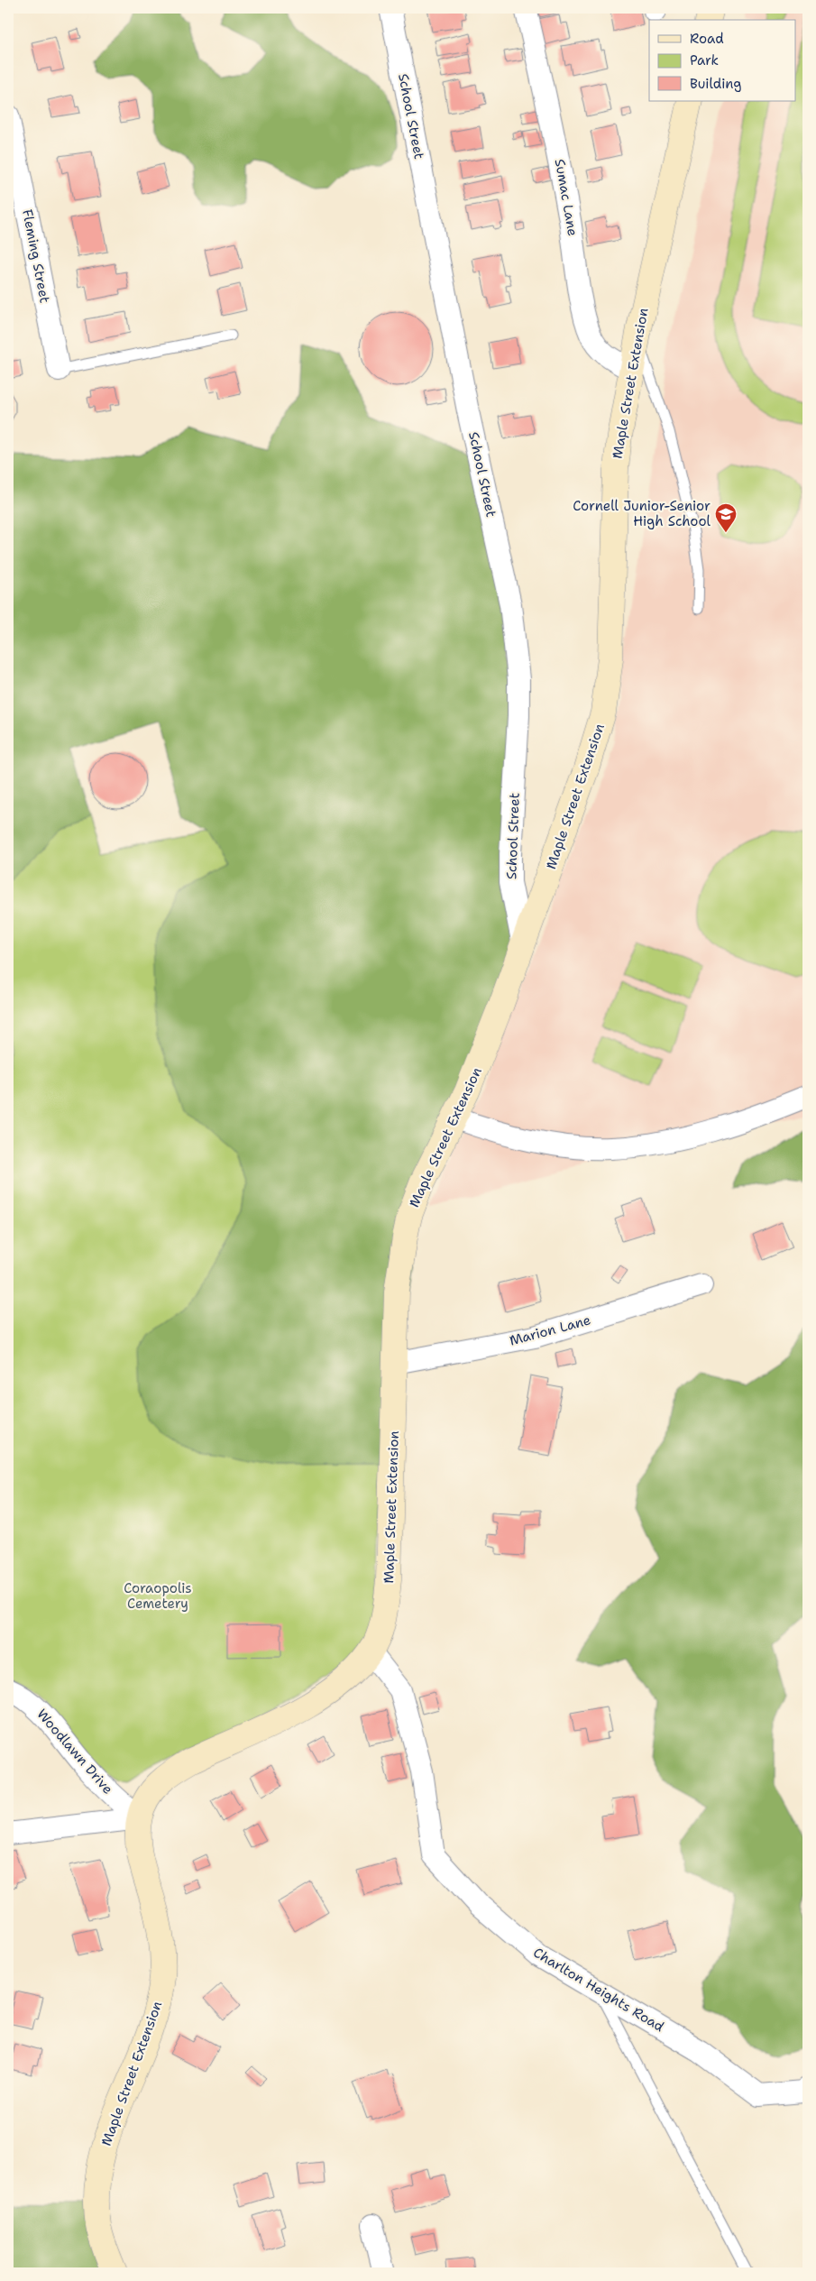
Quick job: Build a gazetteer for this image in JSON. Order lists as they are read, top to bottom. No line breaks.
{"streets":{"street":["School Street","Sumac Lane","Fleming Street","Maple Street Extension","Marion Lane","Woodlawn Drive","Charlton Heights Road"]},"crossings":[["School Street","Maple Street Extension"],["Sumac Lane","Maple Street Extension"],["Maple Street Extension","Marion Lane"],["Maple Street Extension","Woodlawn Drive"],["Maple Street Extension","Charlton Heights Road"]],"parks":["Coraopolis Cemetery"],"places":{"school or university":["Cornell Junior-Senior High School"]},"legend":["Road","Park","Building"]}
